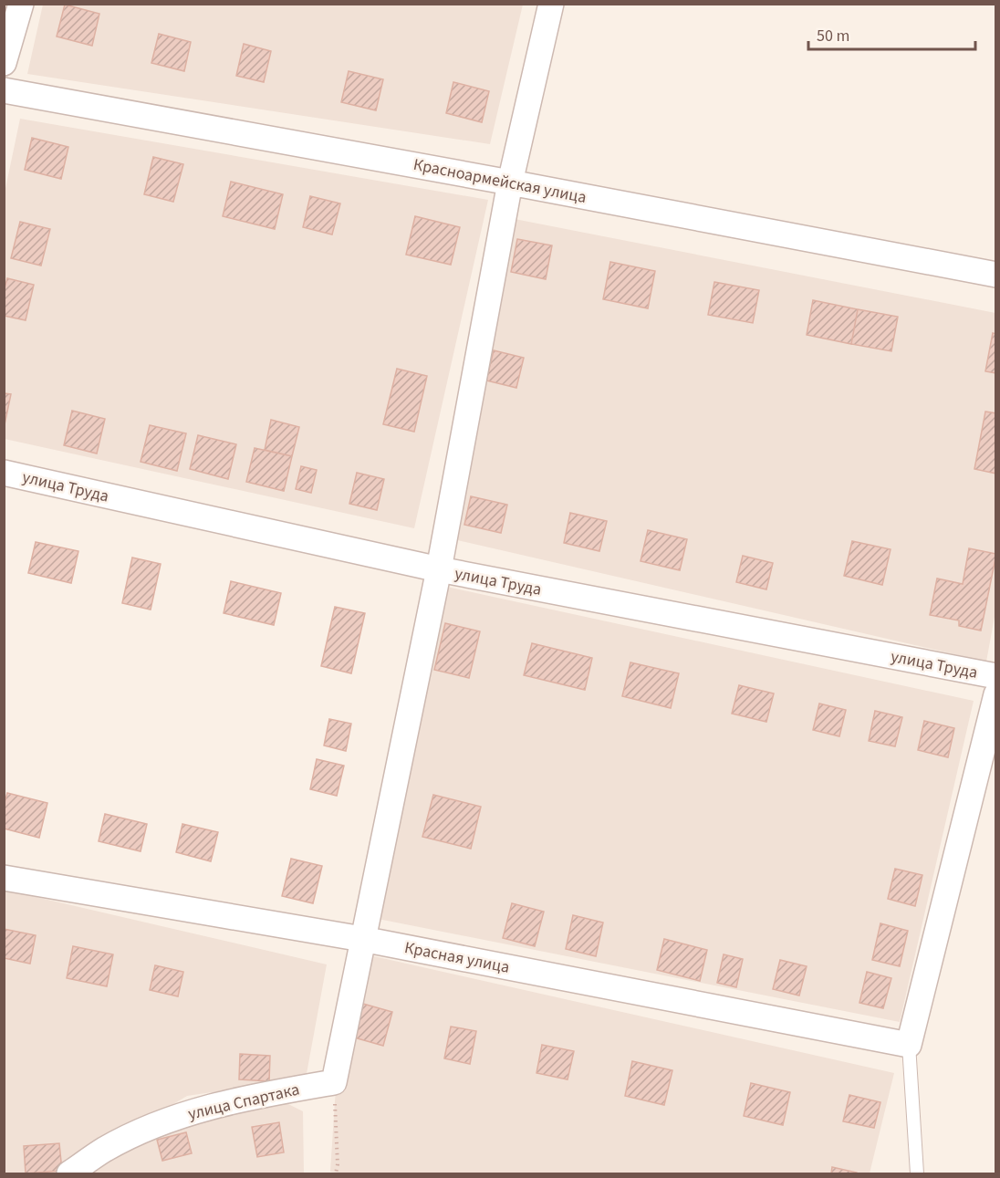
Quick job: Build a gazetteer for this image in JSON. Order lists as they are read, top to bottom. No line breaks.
{"streets":{"street":["Красноармейская улица","улица Труда","Красная улица","улица Спартака"]},"scale_bar":"50 m"}
